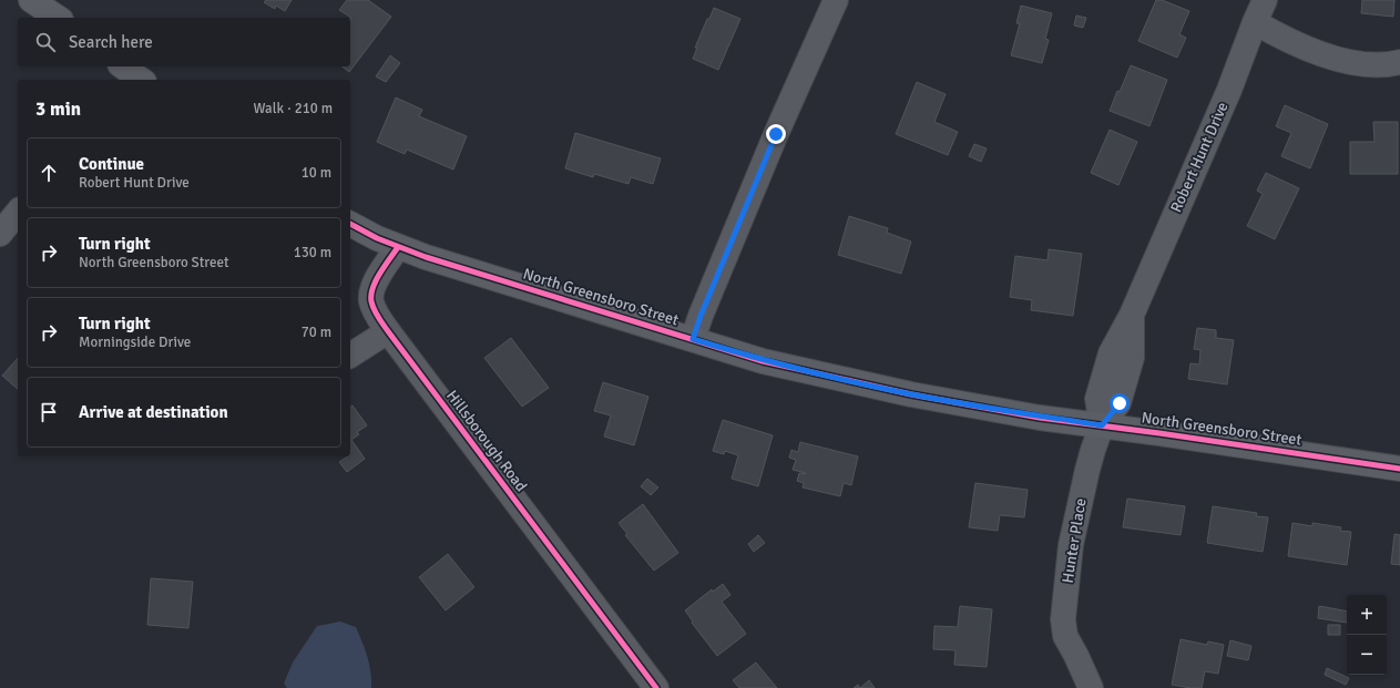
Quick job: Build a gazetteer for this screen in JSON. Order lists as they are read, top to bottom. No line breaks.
{"streets":{"main road":["North Greensboro Street"],"street":["Robert Hunt Drive","Hillsborough Road","Hunter Place"]},"crossings":[["Robert Hunt Drive","North Greensboro Street"],["Robert Hunt Drive","Hunter Place"],["North Greensboro Street","Hillsborough Road"],["North Greensboro Street","Hunter Place"]],"page":{"search":"Search here","heading":["3 min","Walk · 210 m"],"list":[["Continue","Robert Hunt Drive","10 m"],["Turn right","North Greensboro Street","130 m"],["Turn right","Morningside Drive","70 m"],"Arrive at destination"],"map_buttons":["+","−"]}}
